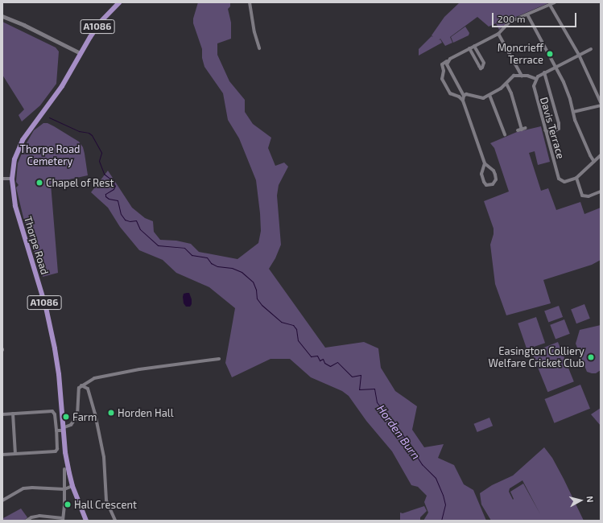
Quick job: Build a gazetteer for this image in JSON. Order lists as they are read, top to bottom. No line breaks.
{"streets":{"main road":["A1086","Thorpe Road"],"street":["Davis Terrace"]},"water":["Horden Burn"],"parks":["Thorpe Road Cemetery"],"places":["Moncrieff Terrace","Chapel of Rest","Easington Colliery Welfare Cricket Club","Horden Hall","Farm","Hall Crescent"],"scale_bar":"200 m","north":"right"}
